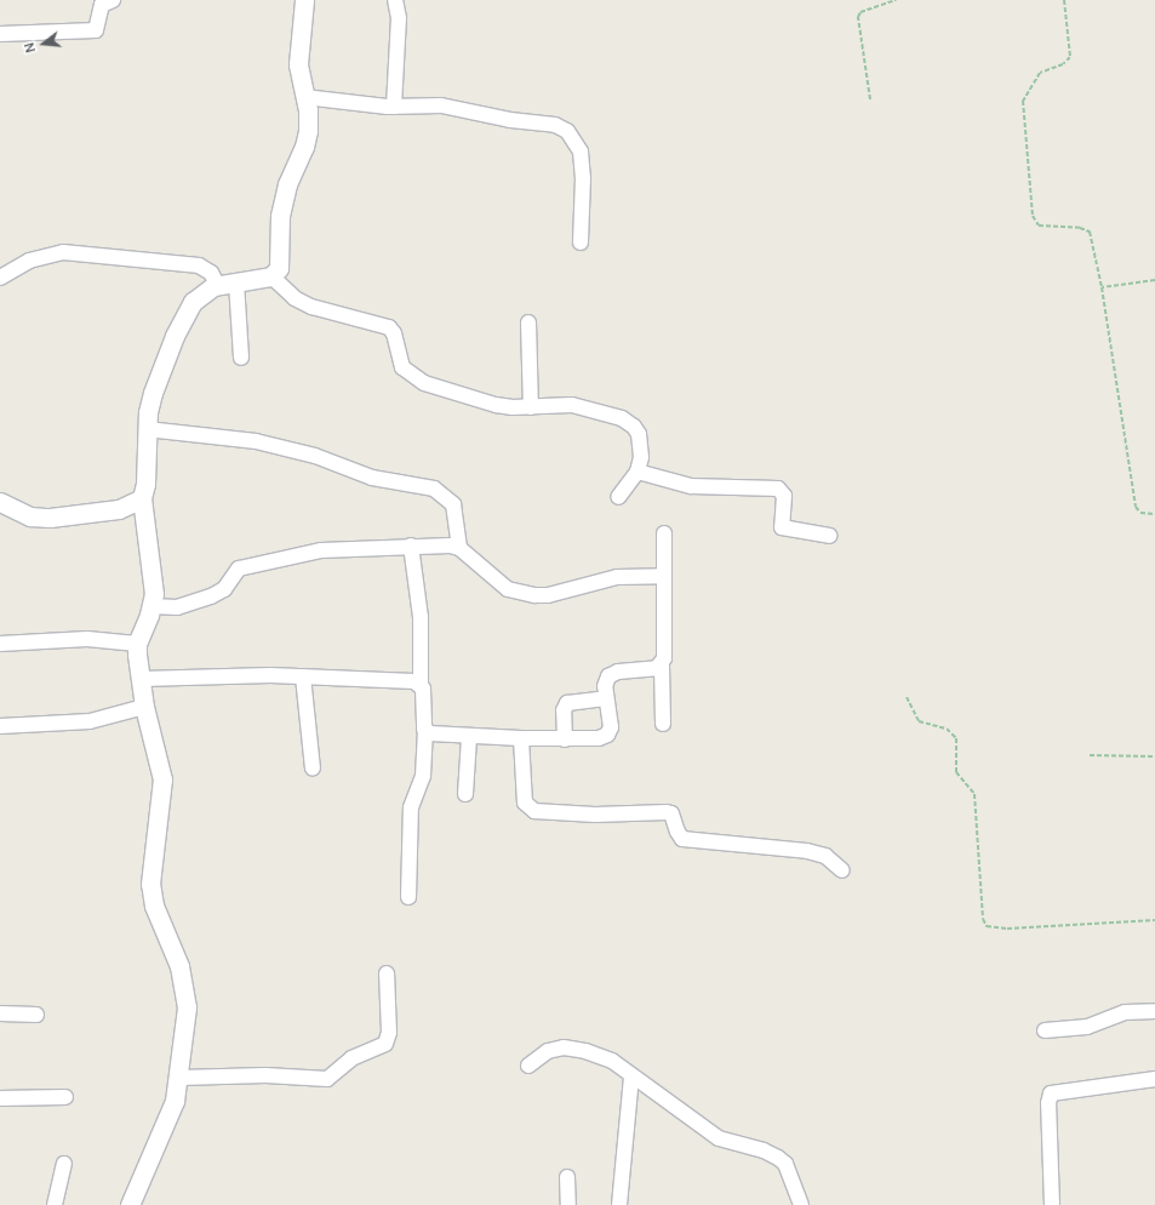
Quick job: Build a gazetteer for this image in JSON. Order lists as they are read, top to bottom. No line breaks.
{"north":"left"}
